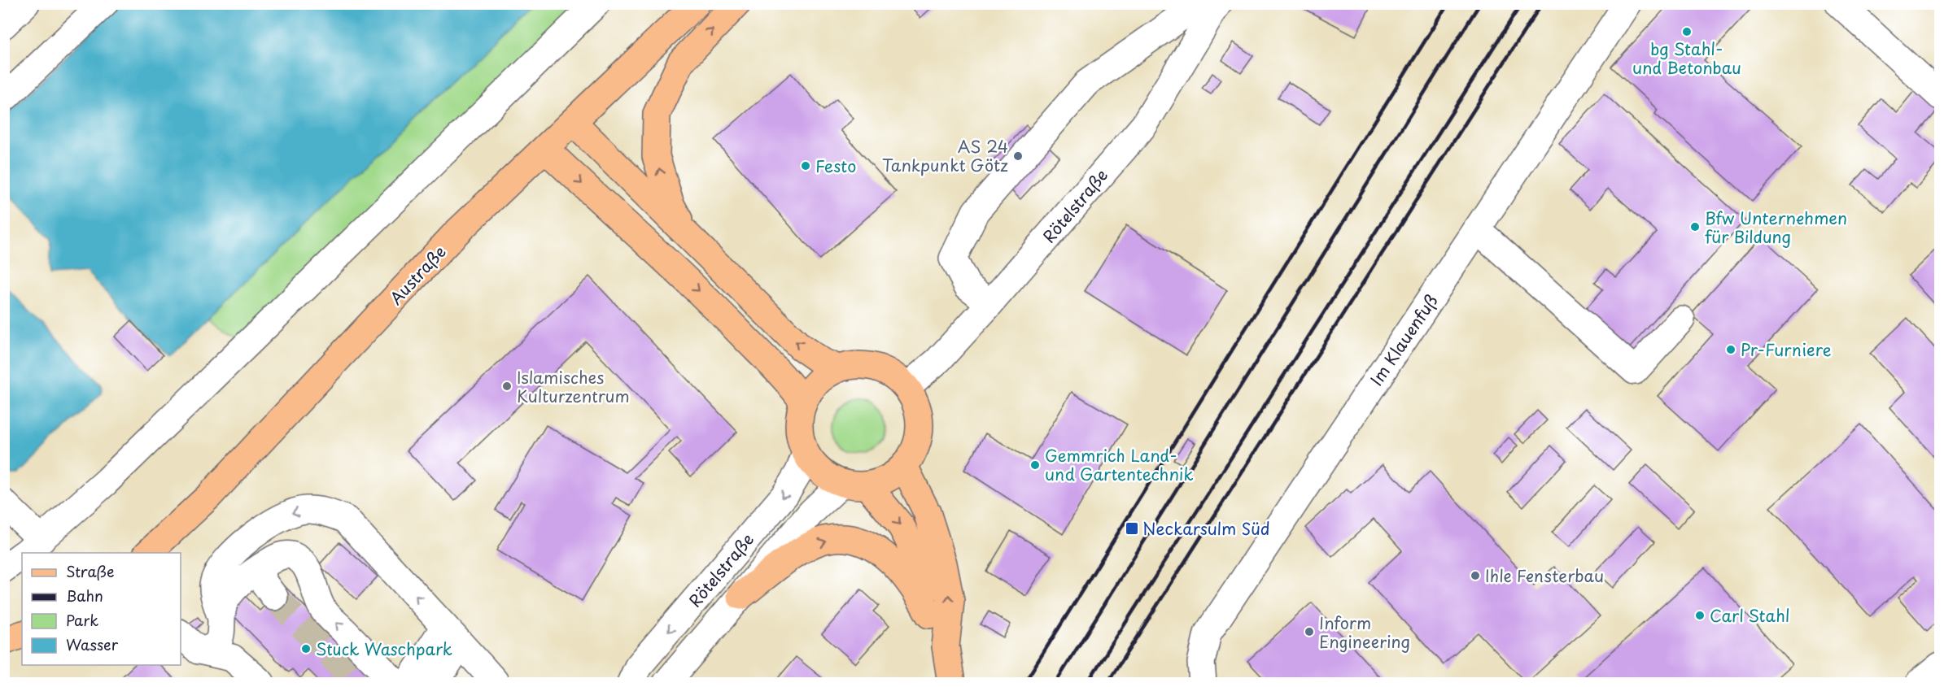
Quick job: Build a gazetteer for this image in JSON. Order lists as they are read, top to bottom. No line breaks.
{"streets":{"main road":["Austraße"],"street":["Rötelstraße","Im Klauenfuß"]},"places":{"other":["bg Stahl- und Betonbau","AS 24 Tankpunkt Götz","Festo","Bfw Unternehmen für Bildung","Pr-Furniere","Islamisches Kulturzentrum","Gemmrich Land- und Gartentechnik","Ihle Fensterbau","Carl Stahl","Inform Engineering","Stuck Waschpark"],"transit":["Neckarsulm Süd"]},"legend":["Straße","Bahn","Park","Wasser"]}
